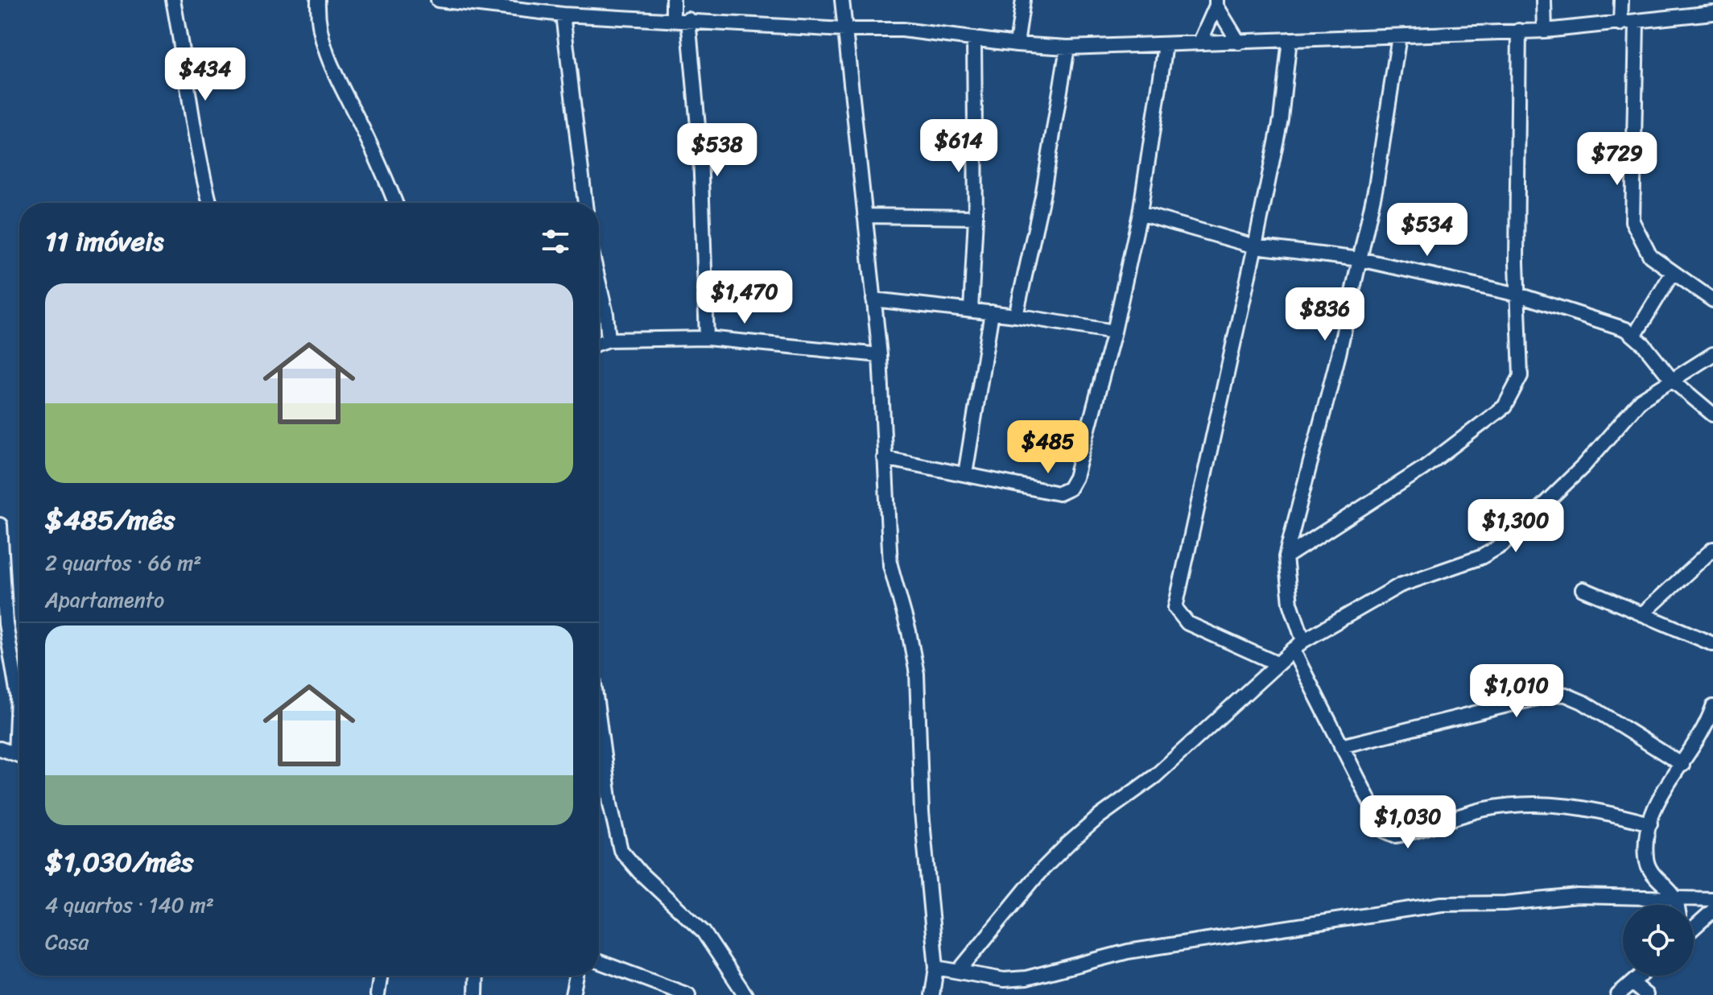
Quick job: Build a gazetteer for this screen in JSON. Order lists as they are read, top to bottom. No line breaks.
{"page":{"price":["$434","$614","$538","$729","$534","$1,470","$836","$485","$1,300","$1,010","$1,030"],"heading":"11 imóveis","list":[{"name":"$485/mês","note":"2 quartos · 66 m² · Apartamento"},{"name":"$1,030/mês","note":"4 quartos · 140 m² · Casa"}]}}
